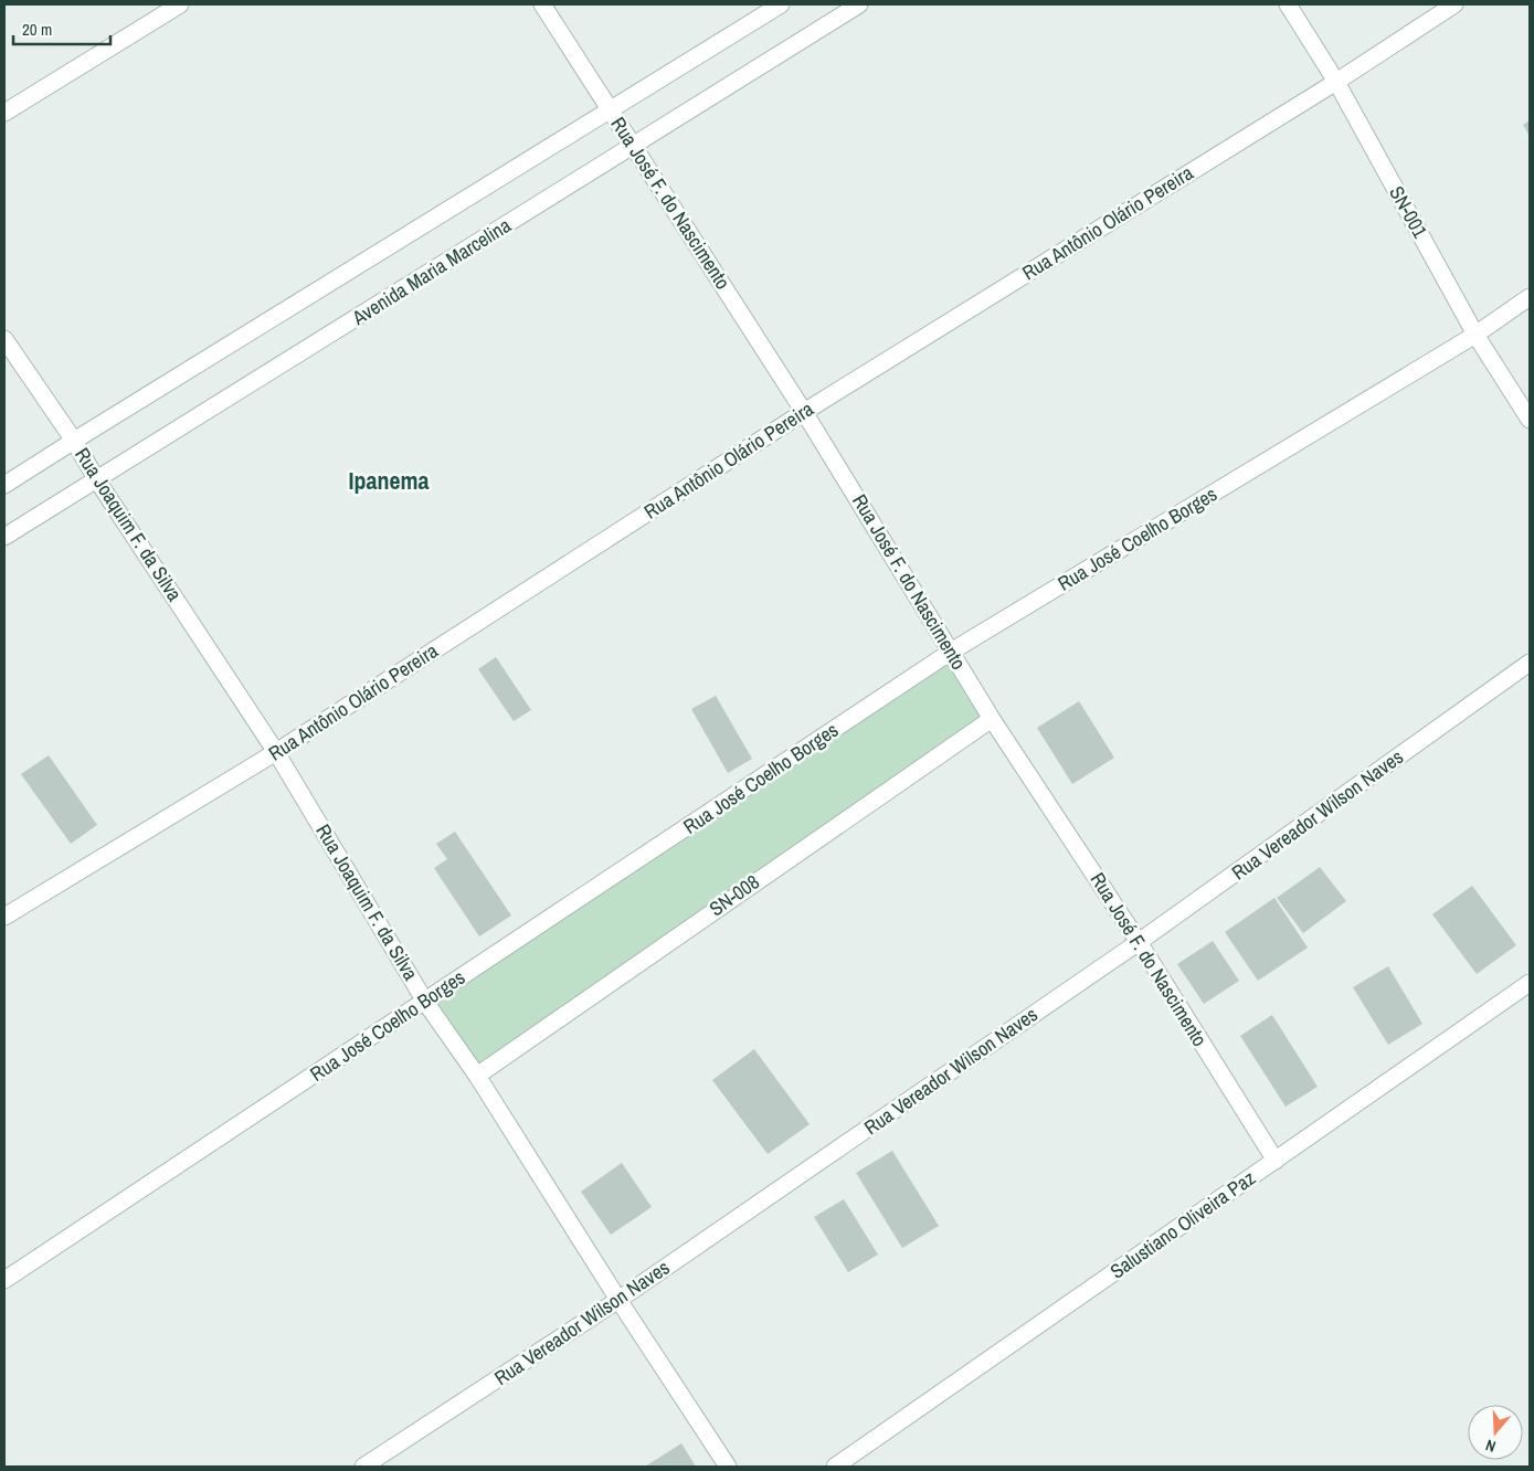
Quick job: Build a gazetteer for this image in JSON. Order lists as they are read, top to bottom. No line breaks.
{"streets":{"street":["Rua José F. do Nascimento","SN-001","Rua Antônio Olário Pereira","Avenida Maria Marcelina","Rua Joaquim F. da Silva","Rua José Coelho Borges","Rua Vereador Wilson Naves","SN-008","Salustiano Oliveira Paz"]},"crossings":[["Rua José F. do Nascimento","Rua Antônio Olário Pereira"],["Rua José F. do Nascimento","Avenida Maria Marcelina"],["Rua José F. do Nascimento","Rua José Coelho Borges"],["Rua José F. do Nascimento","Rua Vereador Wilson Naves"],["Rua José F. do Nascimento","SN-008"],["Rua José F. do Nascimento","Salustiano Oliveira Paz"],["SN-001","Rua Antônio Olário Pereira"],["SN-001","Rua José Coelho Borges"],["Rua Antônio Olário Pereira","Rua Joaquim F. da Silva"],["Avenida Maria Marcelina","Rua Joaquim F. da Silva"],["Rua Joaquim F. da Silva","Rua José Coelho Borges"],["Rua Joaquim F. da Silva","Rua Vereador Wilson Naves"],["Rua Joaquim F. da Silva","SN-008"]],"districts":["Ipanema"],"scale_bar":"20 m","north":"bottom"}
